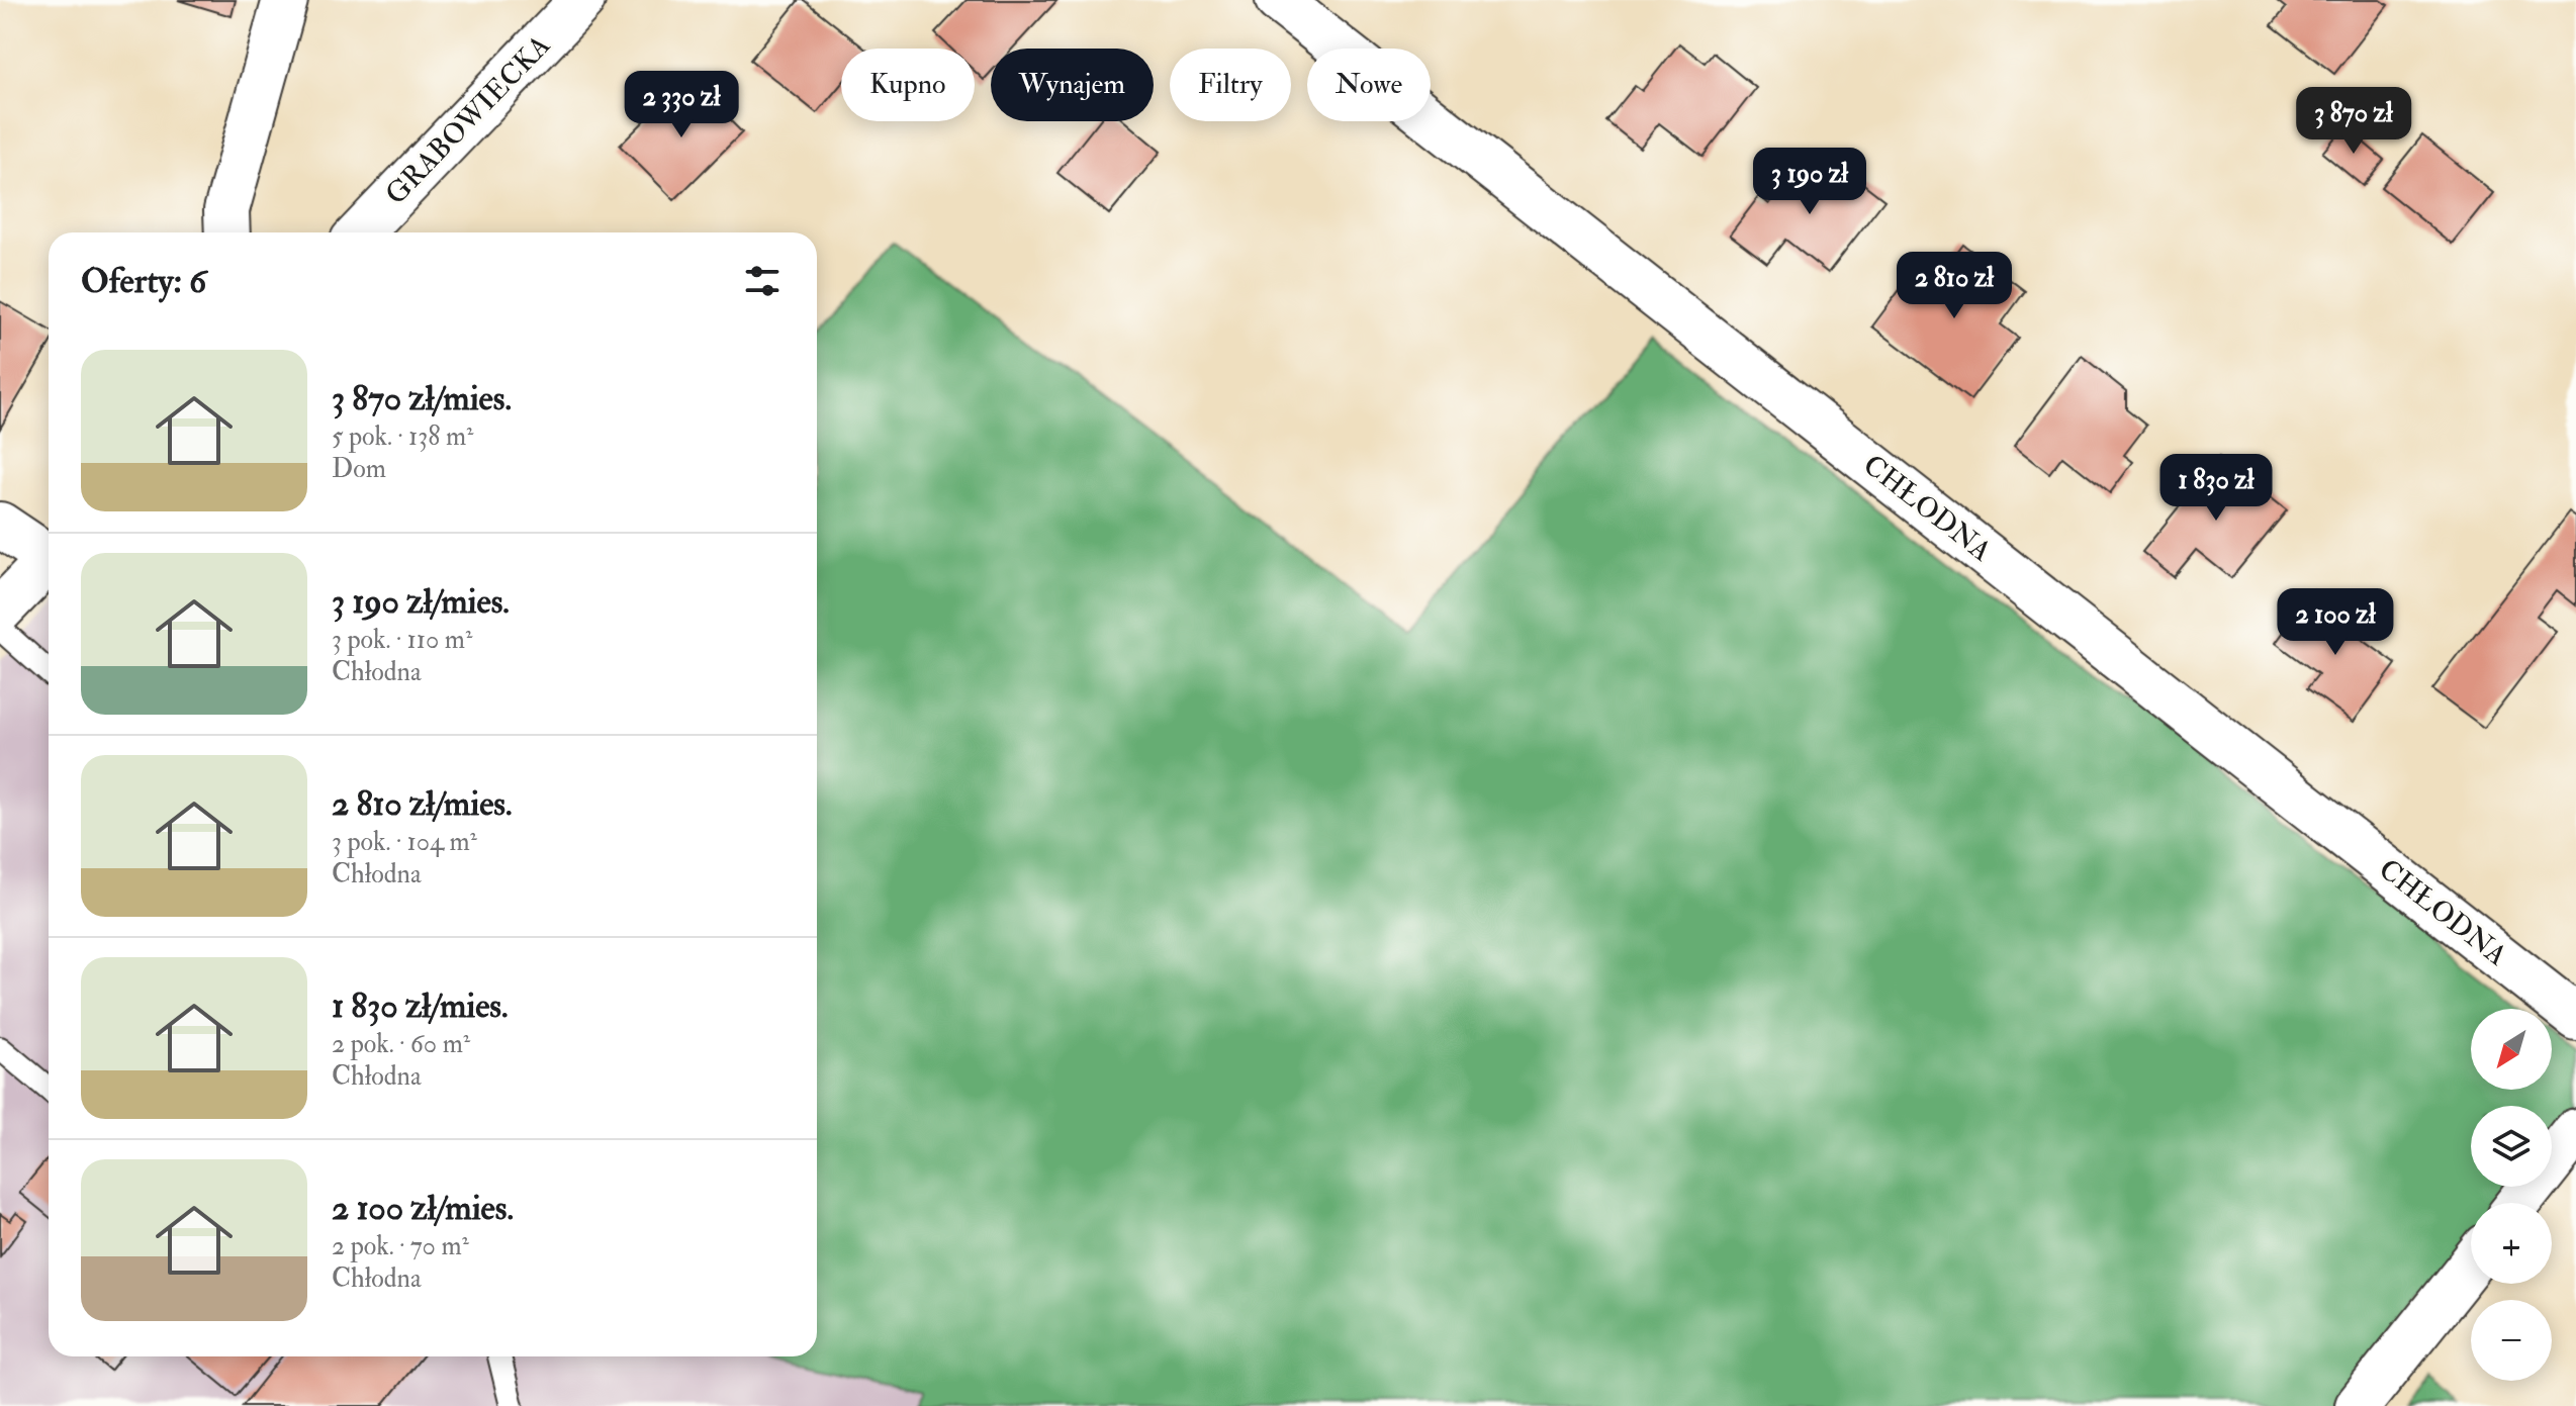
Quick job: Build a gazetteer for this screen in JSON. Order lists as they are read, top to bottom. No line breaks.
{"streets":{"street":["GRABOWIECKA","CHŁODNA"]},"north":"bottom left","page":{"chip":["Kupno","Wynajem","Filtry","Nowe"],"price":["2 330 zł","3 870 zł","3 190 zł","2 810 zł","1 830 zł","2 100 zł"],"heading":"Oferty: 6","list":[{"name":"3 870 zł/mies.","note":"5 pok. · 138 m² · Dom"},{"name":"3 190 zł/mies.","note":"3 pok. · 110 m² · Chłodna"},{"name":"2 810 zł/mies.","note":"3 pok. · 104 m² · Chłodna"},{"name":"1 830 zł/mies.","note":"2 pok. · 60 m² · Chłodna"},{"name":"2 100 zł/mies.","note":"2 pok. · 70 m² · Chłodna"}],"map_buttons":["+","−"]}}
